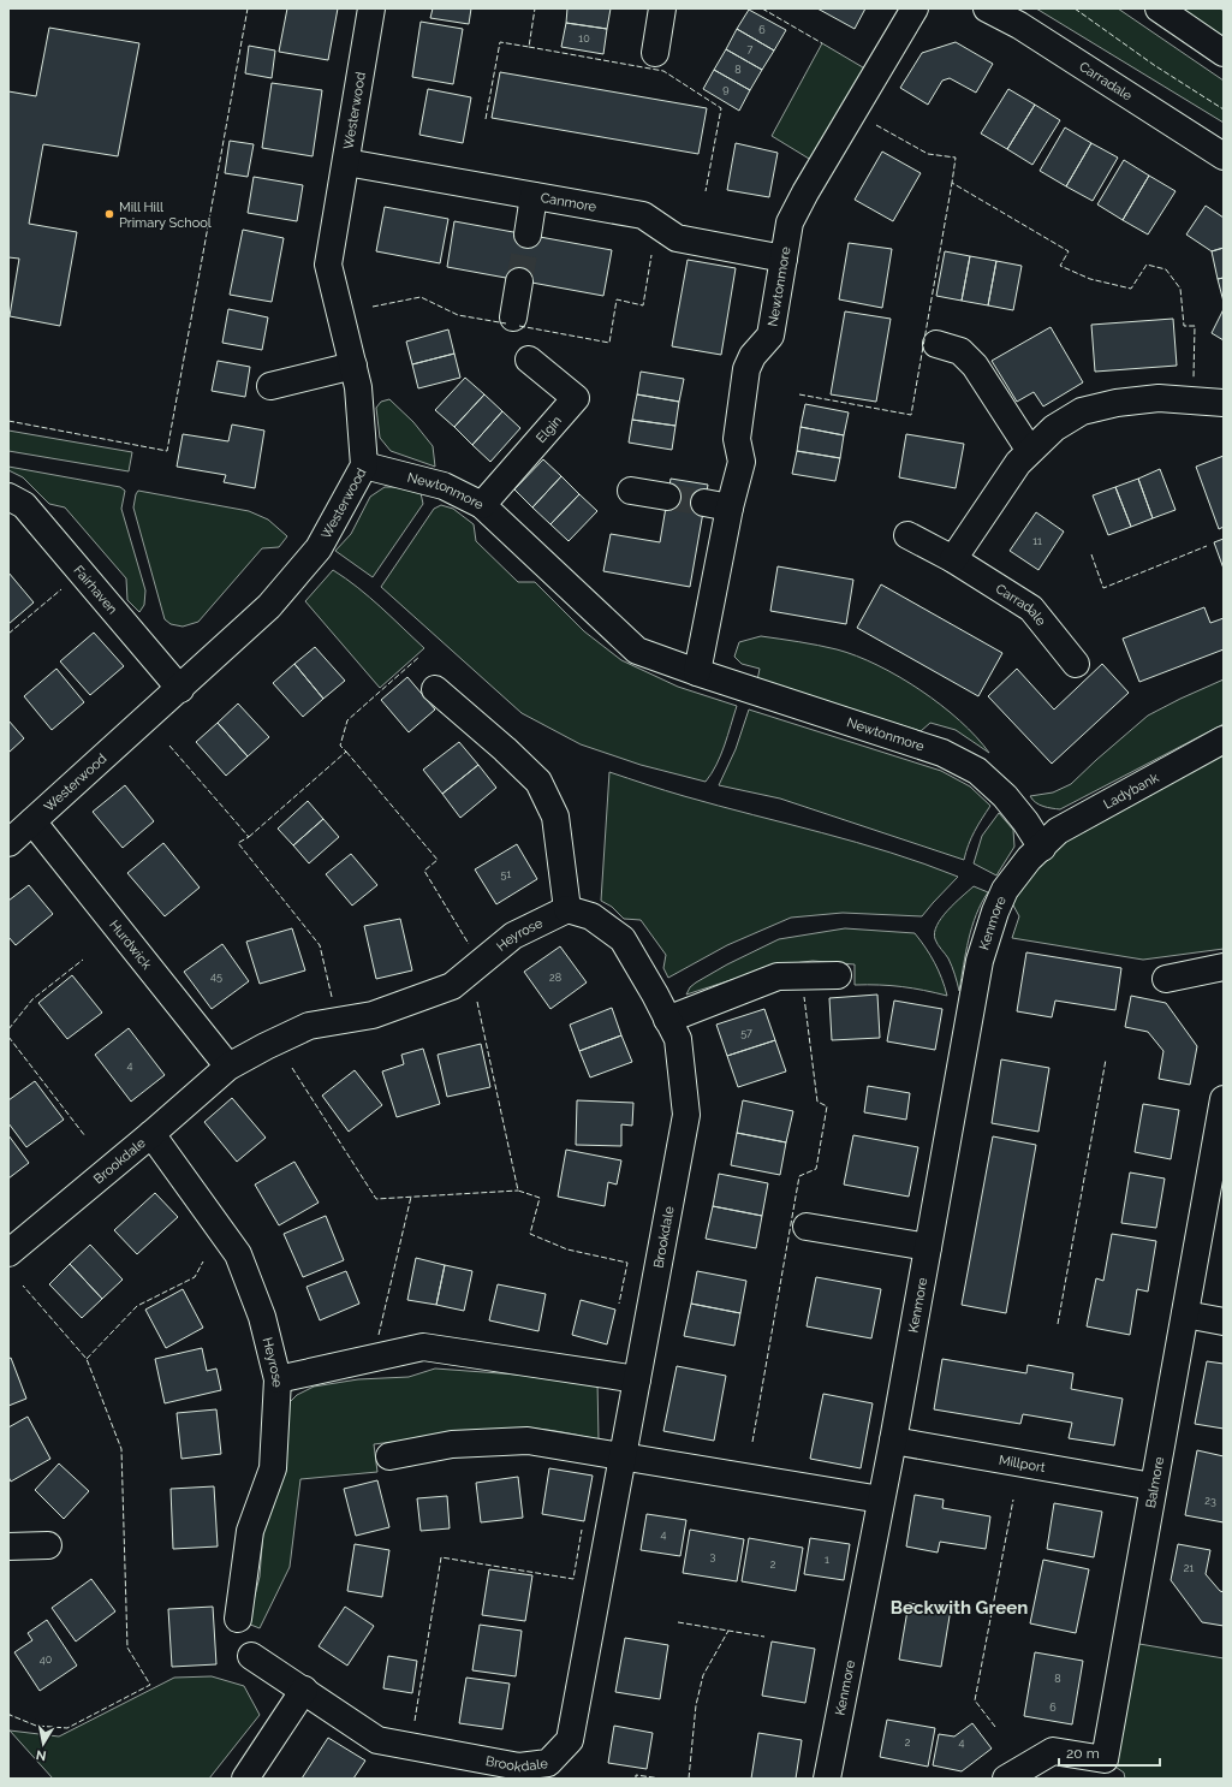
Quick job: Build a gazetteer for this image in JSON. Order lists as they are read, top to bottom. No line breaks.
{"streets":{"street":["Carradale","Westerwood","Canmore","Newtonmore","Elgin","Fairhaven","Ladybank","Kenmore","Heyrose","Hurdwick","Brookdale","Millport","Balmore"]},"crossings":[["Westerwood","Canmore"],["Westerwood","Newtonmore"],["Westerwood","Fairhaven"],["Westerwood","Hurdwick"],["Canmore","Newtonmore"],["Newtonmore","Elgin"],["Newtonmore","Ladybank"],["Newtonmore","Kenmore"],["Ladybank","Kenmore"],["Kenmore","Millport"],["Heyrose","Hurdwick"],["Heyrose","Brookdale"],["Hurdwick","Brookdale"],["Millport","Balmore"]],"districts":["Beckwith Green"],"places":["Mill Hill Primary School"],"house_numbers":["6","10","7","8","9","11","51","45","28","57","4","23","4","3","1","2","21","40","8","6","2","4"],"scale_bar":"20 m","north":"bottom"}
